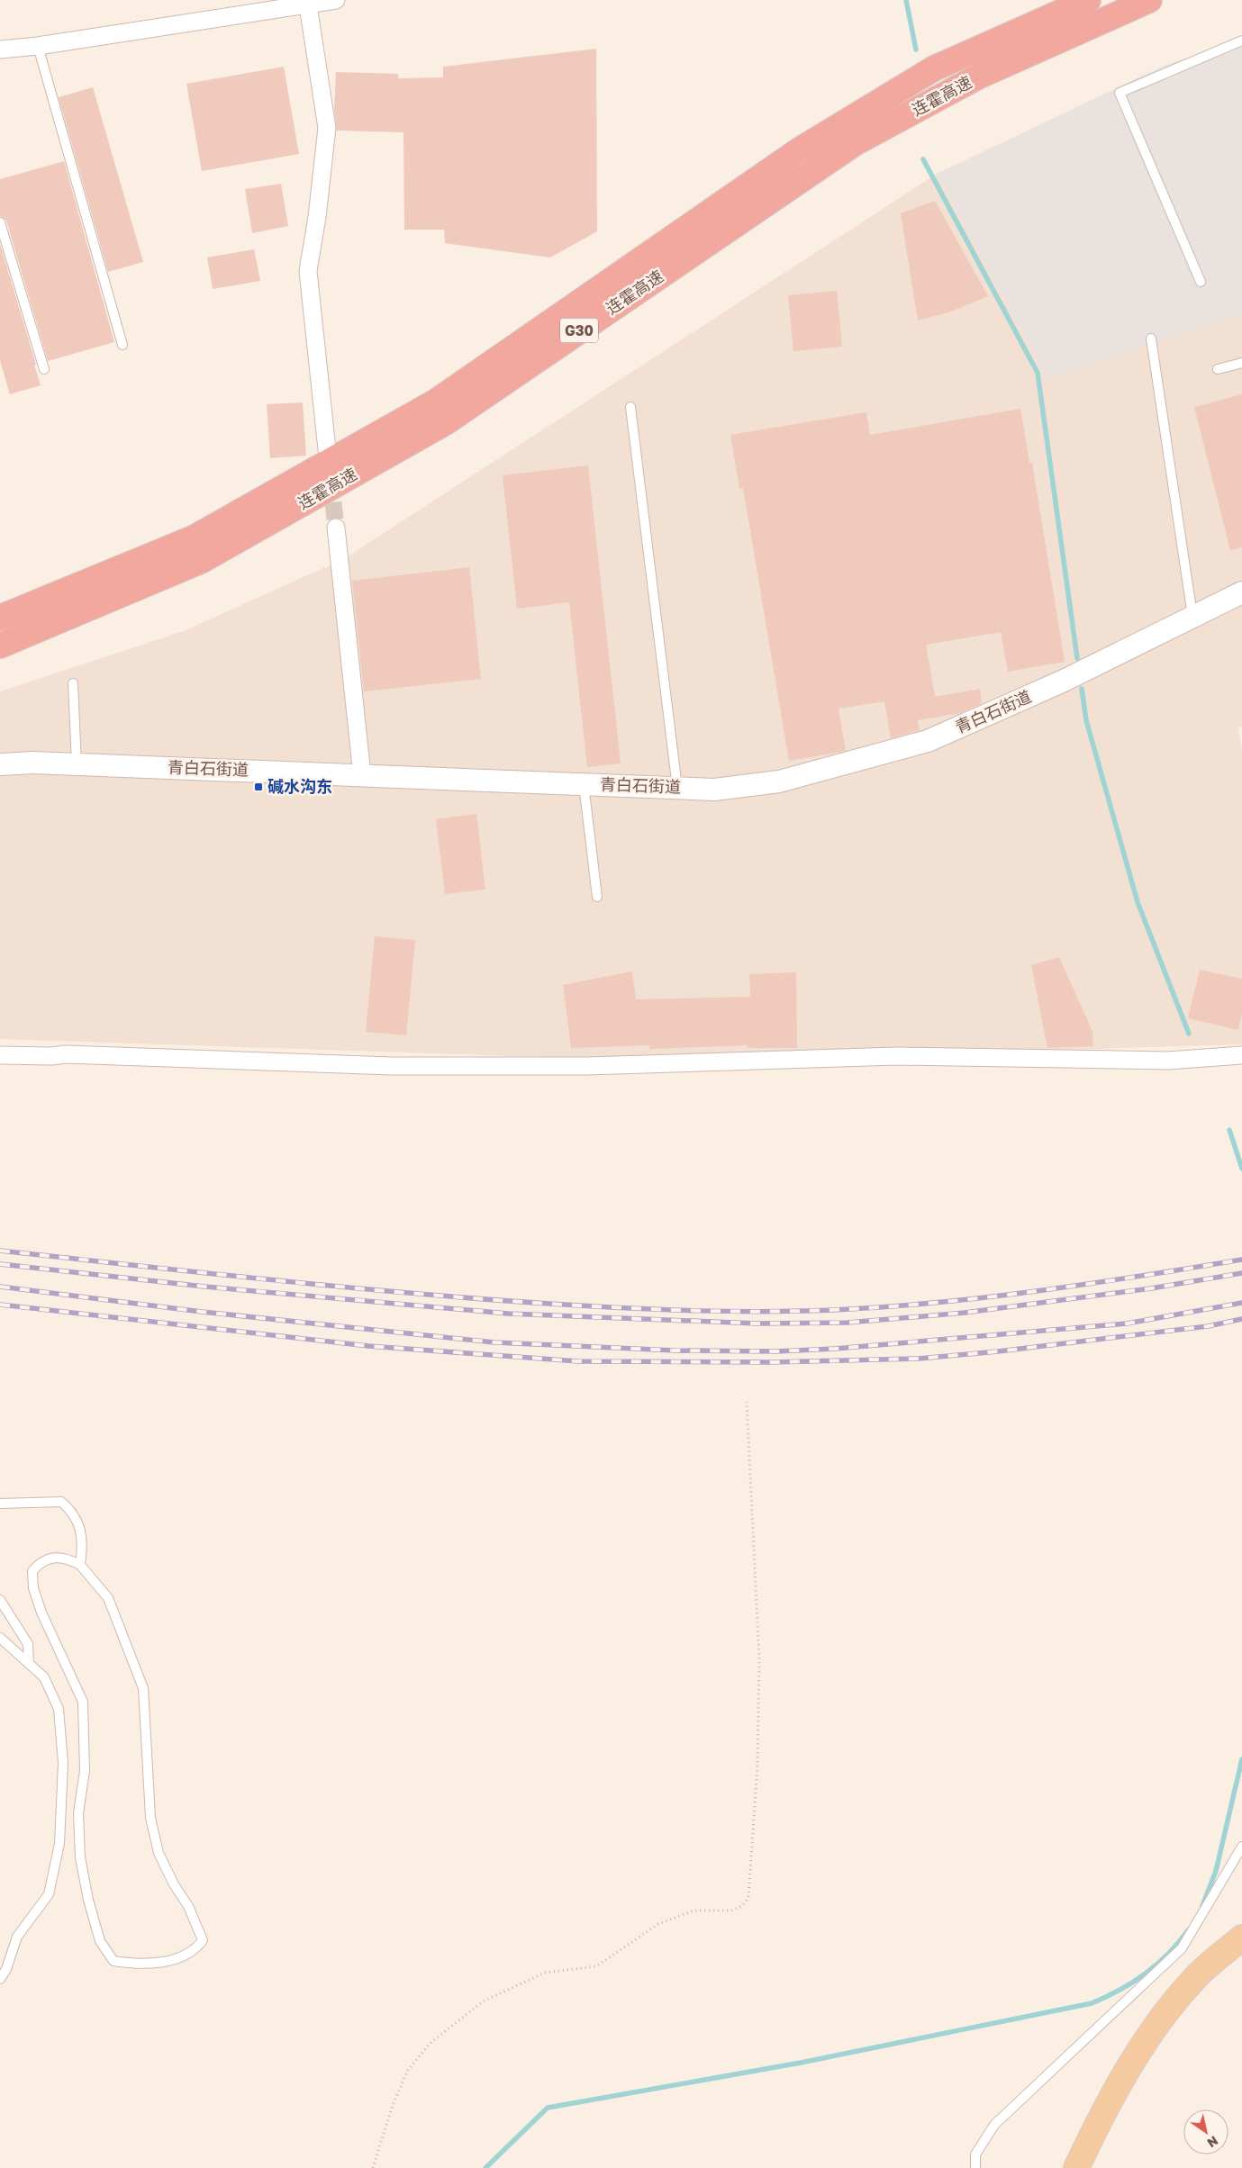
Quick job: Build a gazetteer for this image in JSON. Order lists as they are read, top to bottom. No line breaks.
{"streets":{"highway":["连霍高速","G30"],"street":["青白石街道"]},"places":{"transit":["碱水沟东"]},"north":"bottom right"}
